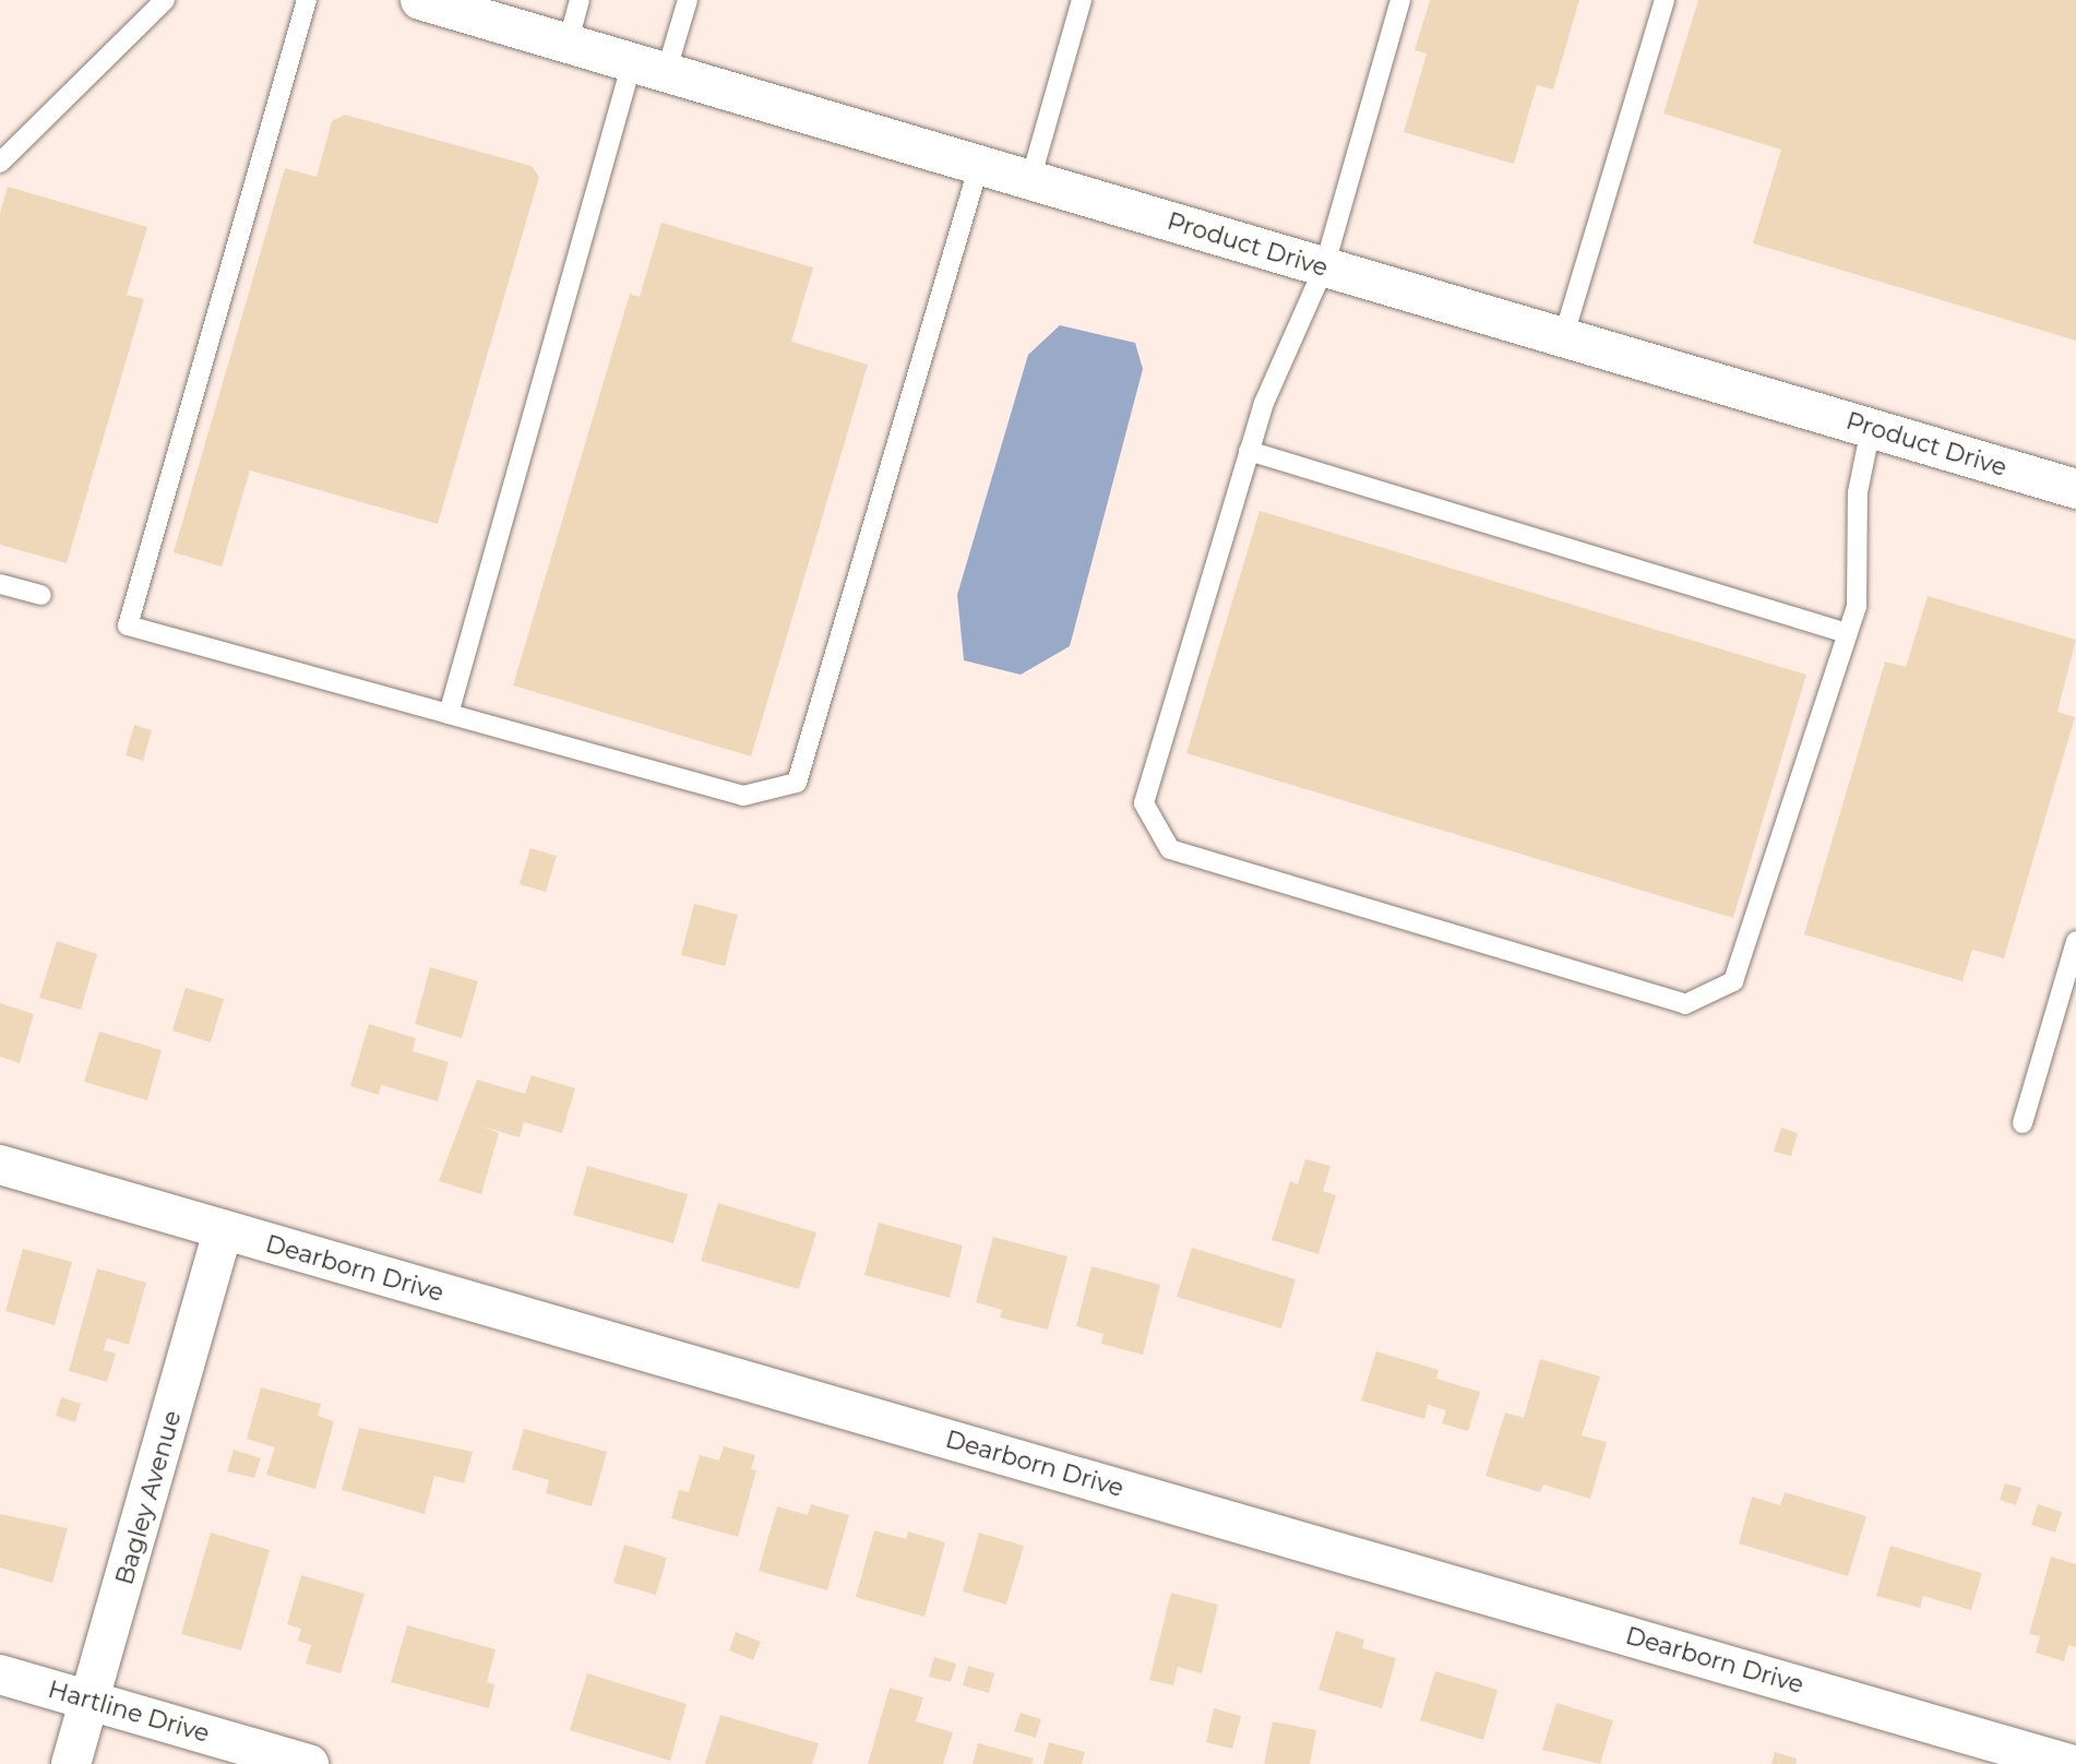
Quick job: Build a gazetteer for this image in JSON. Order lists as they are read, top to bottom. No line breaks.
{"streets":{"street":["Product Drive","Dearborn Drive","Bagley Avenue","Hartline Drive"]},"crossings":[["Dearborn Drive","Bagley Avenue"],["Bagley Avenue","Hartline Drive"]]}
